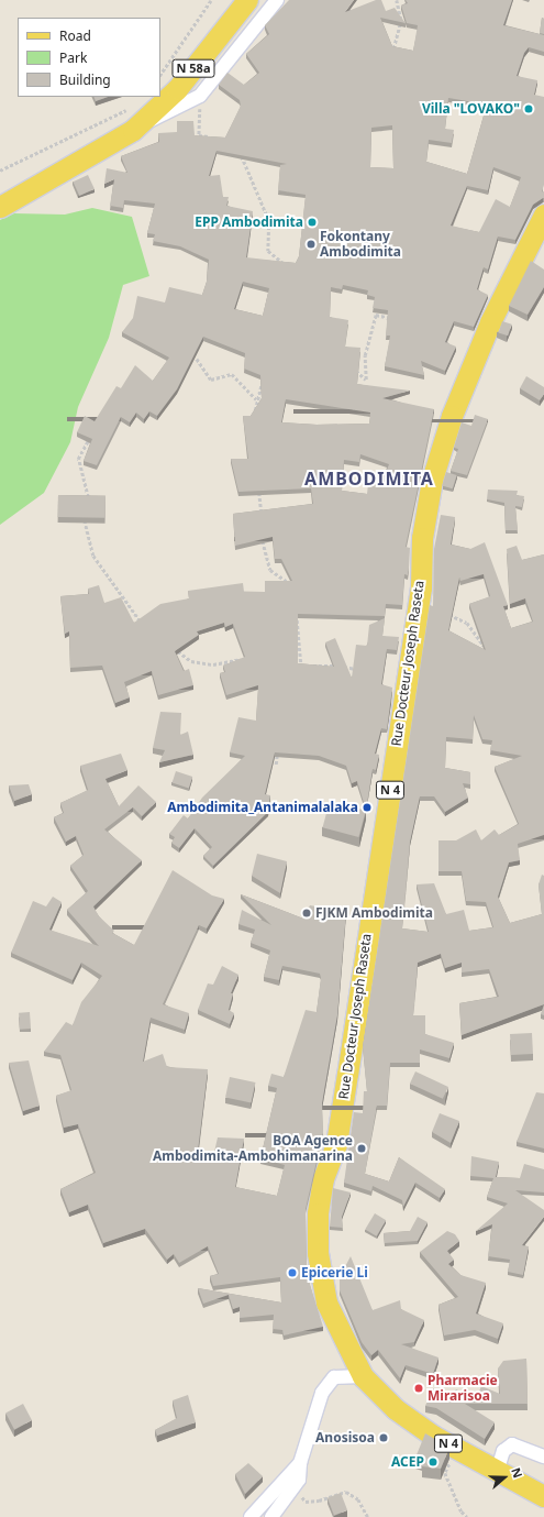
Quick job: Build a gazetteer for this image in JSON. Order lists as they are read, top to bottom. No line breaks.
{"streets":{"main road":["N 58a","Rue Docteur Joseph Raseta","N 4"]},"districts":["AMBODIMITA"],"places":["Villa \"LOVAKO\"","EPP Ambodimita","Fokontany Ambodimita","Ambodimita_Antanimalalaka","FJKM Ambodimita","BOA Agence Ambodimita-Ambohimanarina","Epicerie Li","Pharmacie Mirarisoa","Anosisoa","ACEP"],"legend":["Road","Park","Building"],"north":"right"}
